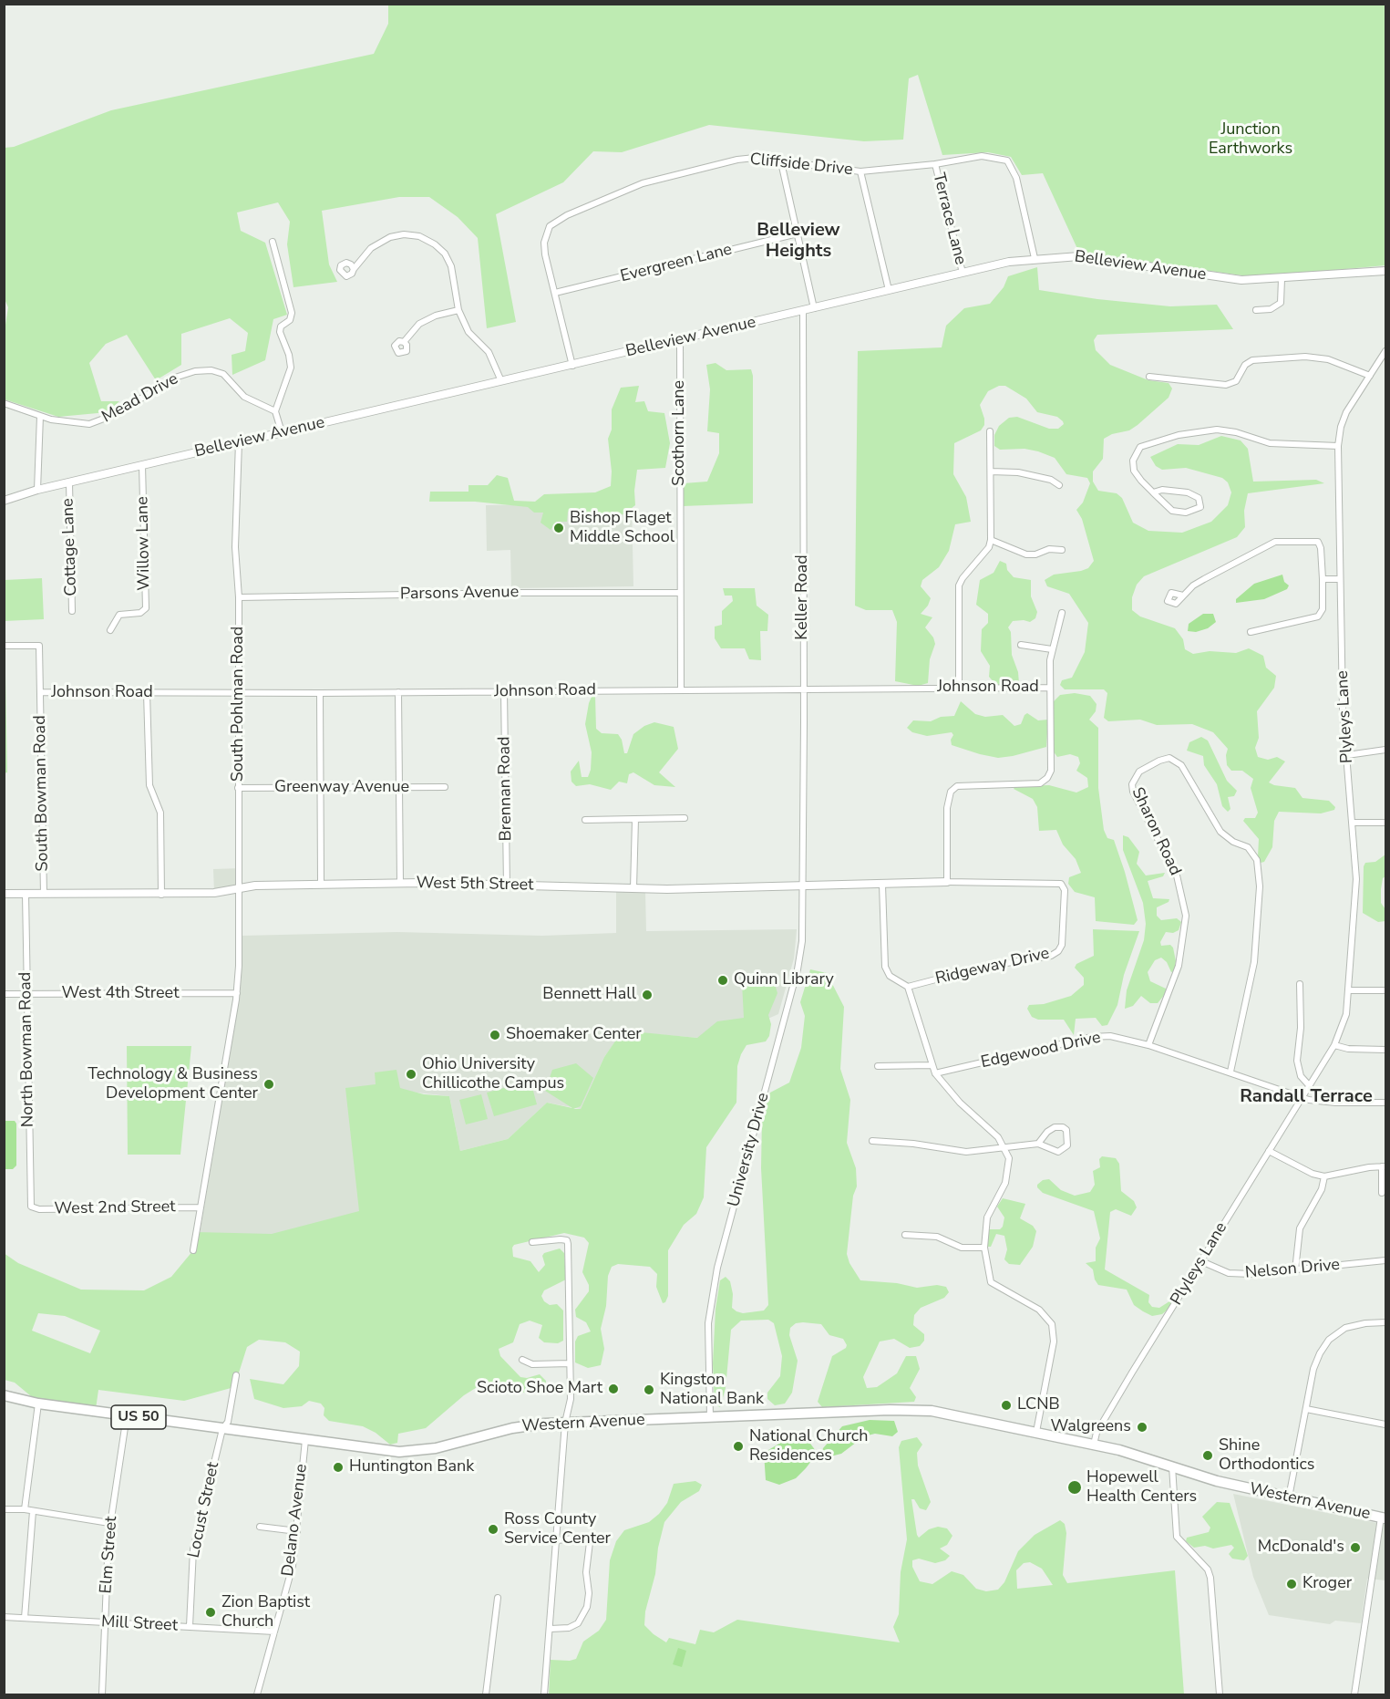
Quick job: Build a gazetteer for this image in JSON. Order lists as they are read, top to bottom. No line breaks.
{"streets":{"main road":["US 50","Western Avenue"],"street":["Cliffside Drive","Terrace Lane","Evergreen Lane","Belleview Avenue","Mead Drive","Scothorn Lane","Willow Lane","Cottage Lane","Parsons Avenue","Keller Road","Johnson Road","South Pohlman Road","Plyleys Lane","Greenway Avenue","Brennan Road","South Bowman Road","Sharon Road","West 5th Street","Ridgeway Drive","West 4th Street","North Bowman Road","Edgewood Drive","University Drive","West 2nd Street","Nelson Drive","Locust Street","Delano Avenue","Elm Street","Mill Street"]},"crossings":[["Cliffside Drive","Terrace Lane"],["Cliffside Drive","Evergreen Lane"],["Cliffside Drive","Belleview Avenue"],["Terrace Lane","Belleview Avenue"],["Belleview Avenue","Scothorn Lane"],["Belleview Avenue","Willow Lane"],["Belleview Avenue","Cottage Lane"],["Belleview Avenue","Keller Road"],["Belleview Avenue","South Pohlman Road"],["Scothorn Lane","Parsons Avenue"],["Scothorn Lane","Johnson Road"],["Parsons Avenue","South Pohlman Road"],["Keller Road","Johnson Road"],["Keller Road","West 5th Street"],["Keller Road","University Drive"],["Johnson Road","South Pohlman Road"],["Johnson Road","Brennan Road"],["Johnson Road","South Bowman Road"],["South Pohlman Road","Greenway Avenue"],["South Pohlman Road","West 5th Street"],["South Pohlman Road","West 4th Street"],["South Pohlman Road","West 2nd Street"],["Plyleys Lane","Edgewood Drive"],["Plyleys Lane","Nelson Drive"],["Plyleys Lane","Western Avenue"],["Brennan Road","West 5th Street"],["South Bowman Road","West 5th Street"],["Sharon Road","Edgewood Drive"],["West 5th Street","Ridgeway Drive"],["West 5th Street","North Bowman Road"],["West 5th Street","University Drive"],["West 4th Street","North Bowman Road"],["North Bowman Road","West 2nd Street"],["University Drive","Western Avenue"],["Western Avenue","Locust Street"],["Western Avenue","Delano Avenue"],["Western Avenue","Elm Street"],["Locust Street","Mill Street"],["Delano Avenue","Mill Street"],["Elm Street","Mill Street"]],"districts":["Belleview Heights","Randall Terrace"],"parks":["Junction Earthworks"],"places":["Bishop Flaget Middle School","Quinn Library","Bennett Hall","Shoemaker Center","Ohio University Chillicothe Campus","Technology & Business Development Center","Scioto Shoe Mart","Kingston National Bank","LCNB","Walgreens","National Church Residences","Shine Orthodontics","Huntington Bank","Hopewell Health Centers","Ross County Service Center","McDonald's","Kroger","Zion Baptist Church"]}
